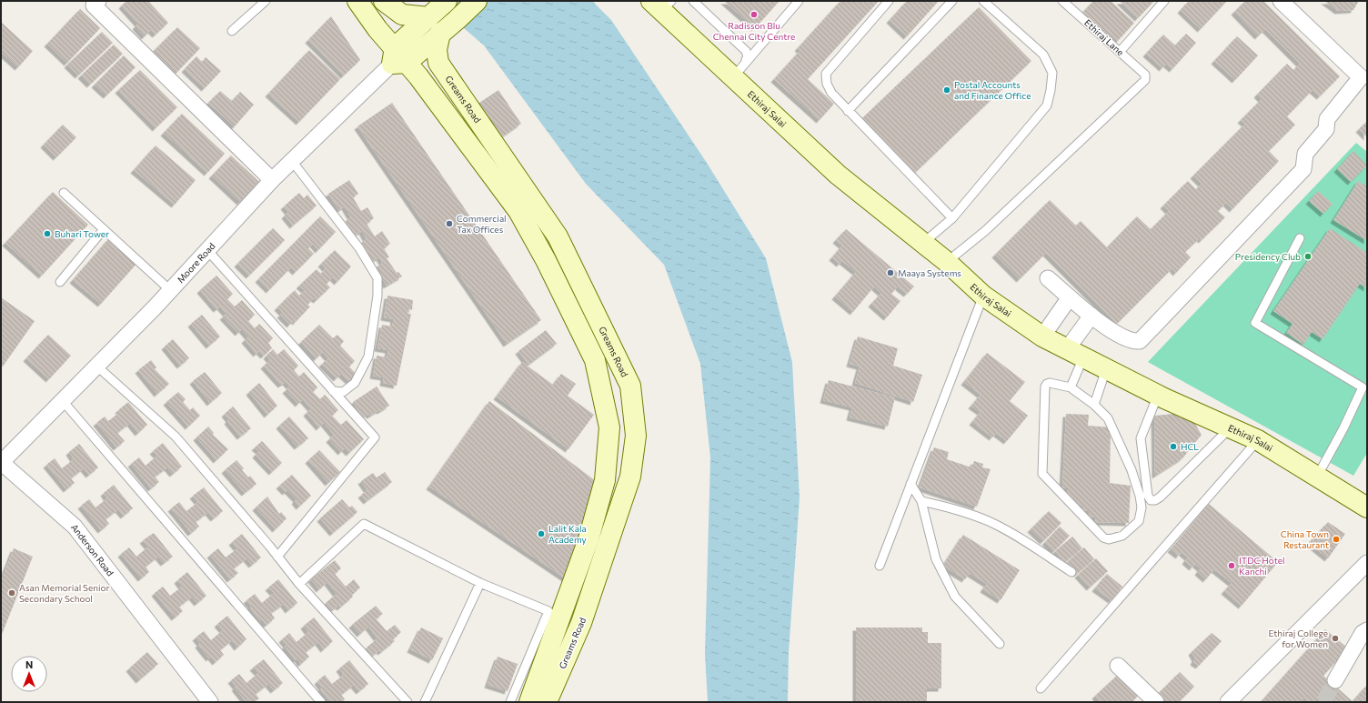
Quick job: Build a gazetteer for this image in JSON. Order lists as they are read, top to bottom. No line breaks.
{"streets":{"main road":["Greams Road","Ethiraj Salai"],"street":["Moore Road","Anderson Road"],"lane":["Ethiraj Lane"]},"crossings":[["Ethiraj Lane","Ethiraj Salai"],["Greams Road","Moore Road"],["Moore Road","Anderson Road"]],"places":["Radisson Blu Chennai City Centre","Postal Accounts and Finance Office","Commercial Tax Offices","Buhari Tower","Presidency Club","Maaya Systems","HCL","Lalit Kala Academy","China Town Restaurant","ITDC Hotel Kanchi","Asan Memorial Senior Secondary School","Ethiraj College for Women"],"north":"top"}
